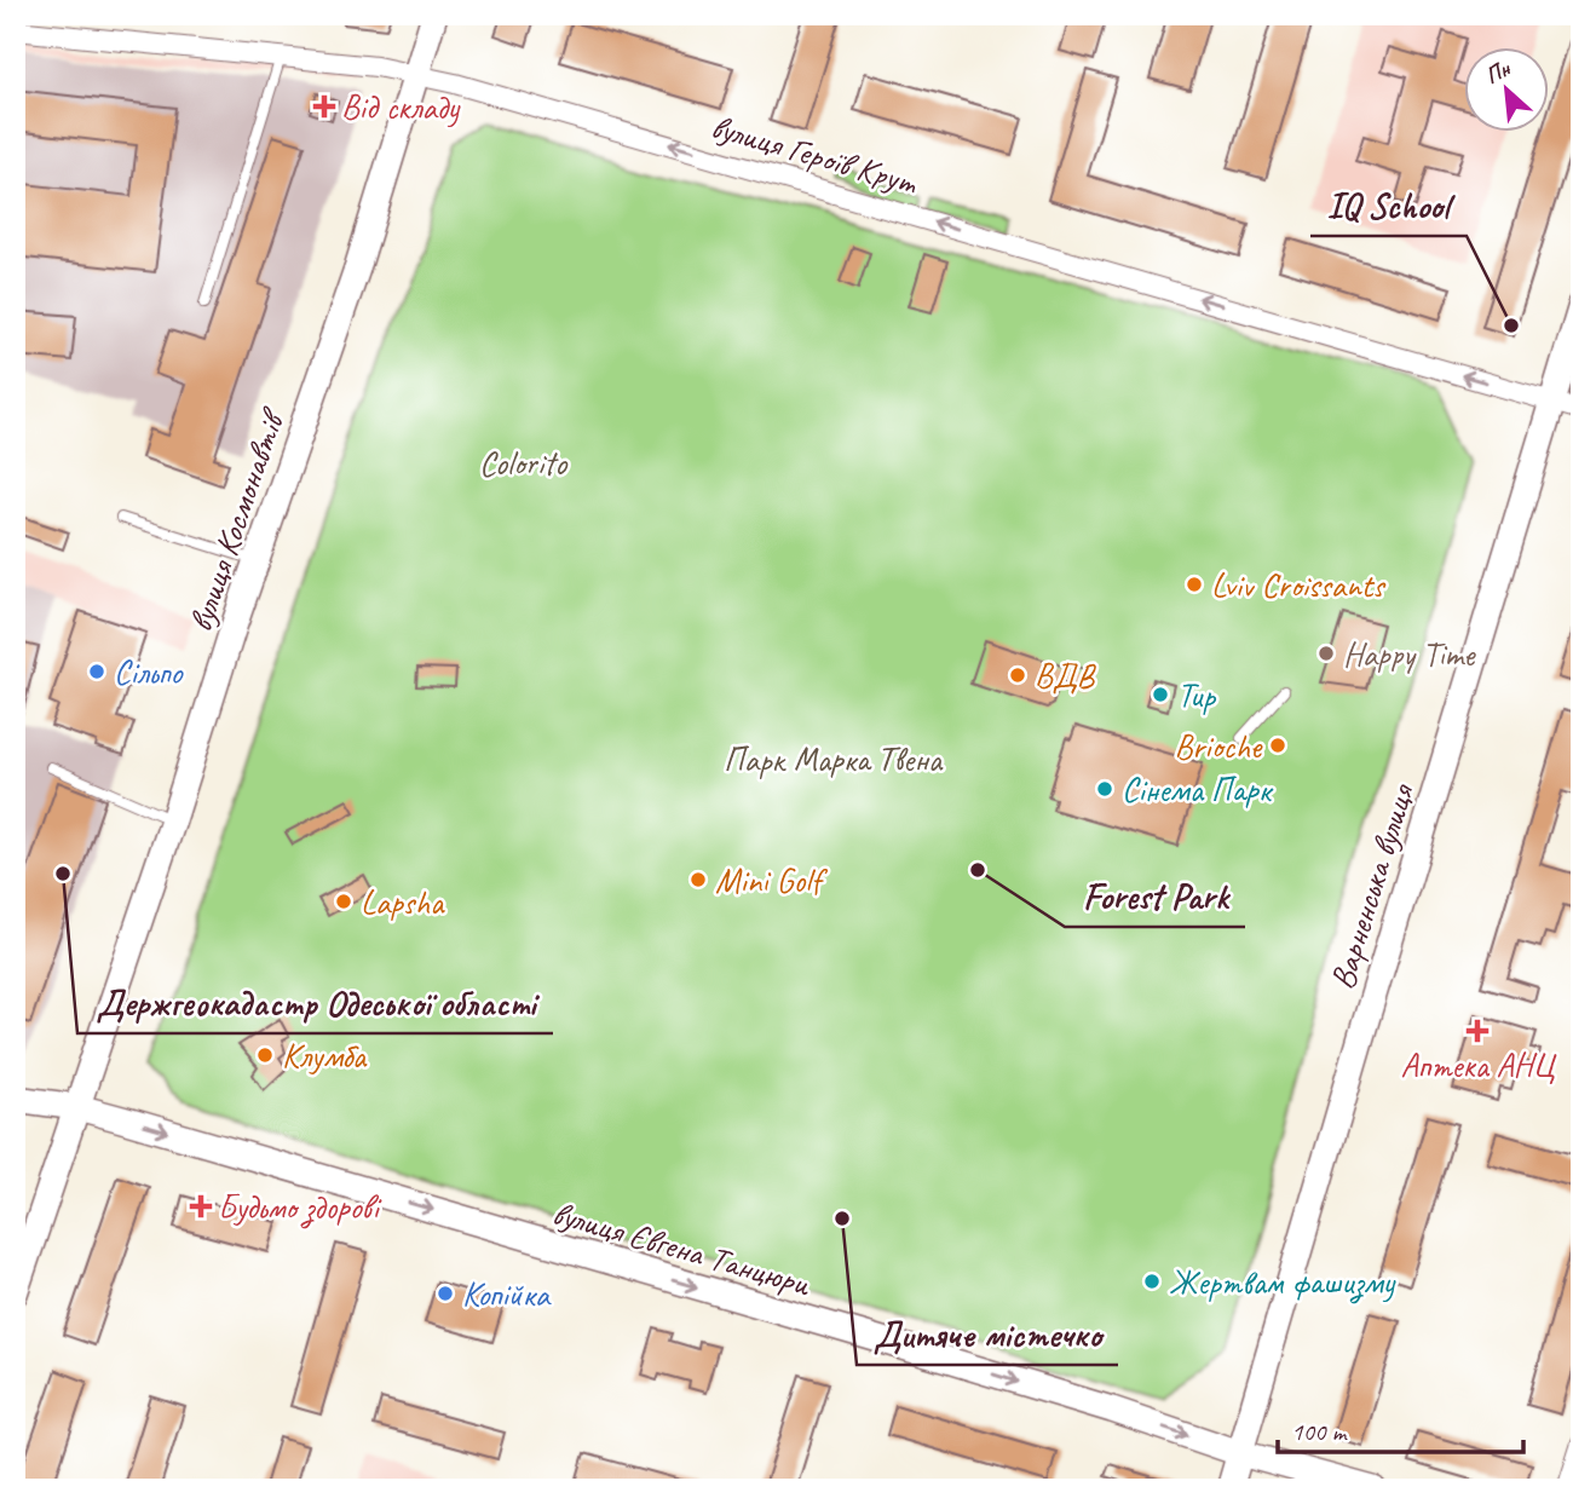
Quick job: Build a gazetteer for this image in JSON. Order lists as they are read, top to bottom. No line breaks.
{"streets":{"street":["вулиця Героїв Крут","вулиця Космонавтів","Варненська вулиця","вулиця Євгена Танцюри"]},"crossings":[["вулиця Героїв Крут","вулиця Космонавтів"],["вулиця Героїв Крут","Варненська вулиця"],["вулиця Космонавтів","вулиця Євгена Танцюри"],["Варненська вулиця","вулиця Євгена Танцюри"]],"one_way":["вулиця Героїв Крут","вулиця Євгена Танцюри"],"parks":["Colorito","Парк Марка Твена"],"places":{"health":["Від складу","Аптека АНЦ","Будьмо здорові"],"other":["IQ School","Lviv Croissants","Happy Time","Сільпо","ВДВ","Тир","Brioche","Сінема Парк","Forest Park","Держгеокадастр Одеської області","Mini Golf","Lapsha","Клумба","Дитяче містечко","Жертвам фашизму","Копійка"]},"scale_bar":"100 m","north":"top left"}
